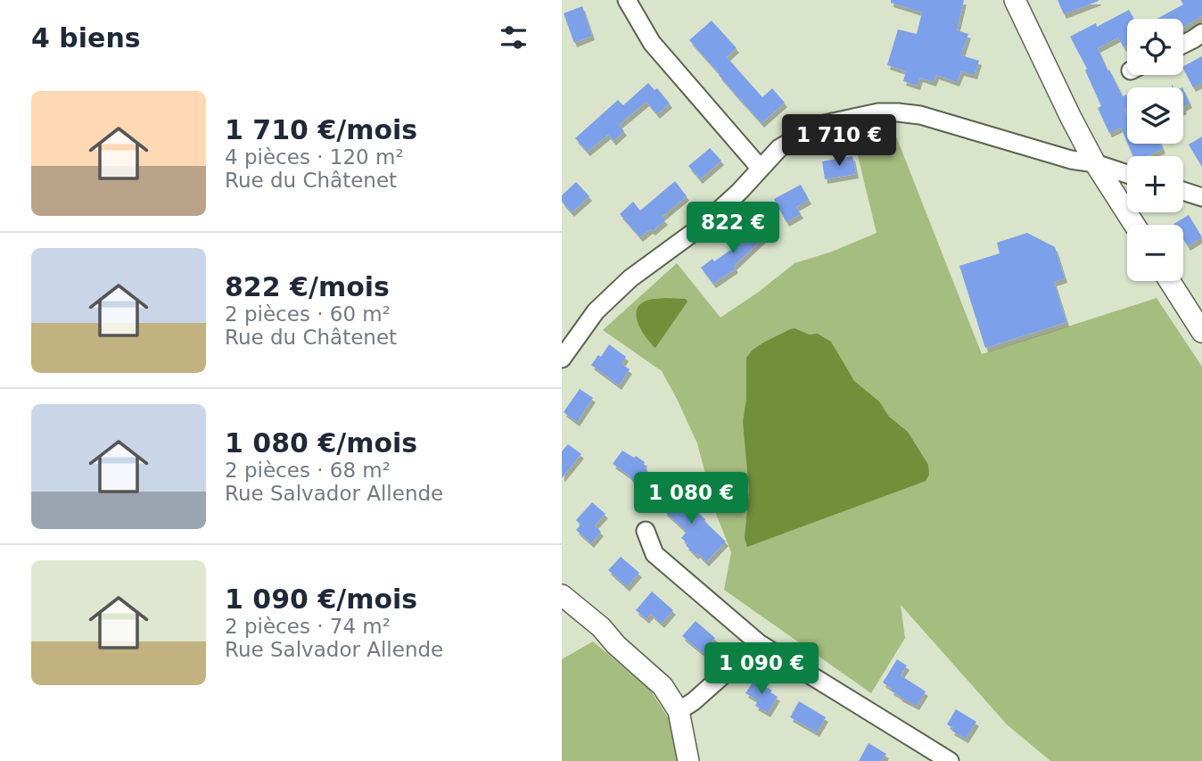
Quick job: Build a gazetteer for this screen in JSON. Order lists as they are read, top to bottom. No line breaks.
{"page":{"heading":"4 biens","map_buttons":["+","−"],"list":[{"name":"1 710 €/mois","note":"4 pièces · 120 m² · Rue du Châtenet"},{"name":"822 €/mois","note":"2 pièces · 60 m² · Rue du Châtenet"},{"name":"1 080 €/mois","note":"2 pièces · 68 m² · Rue Salvador Allende"},{"name":"1 090 €/mois","note":"2 pièces · 74 m² · Rue Salvador Allende"}],"price":["1 710 €","822 €","1 080 €","1 090 €"]}}
